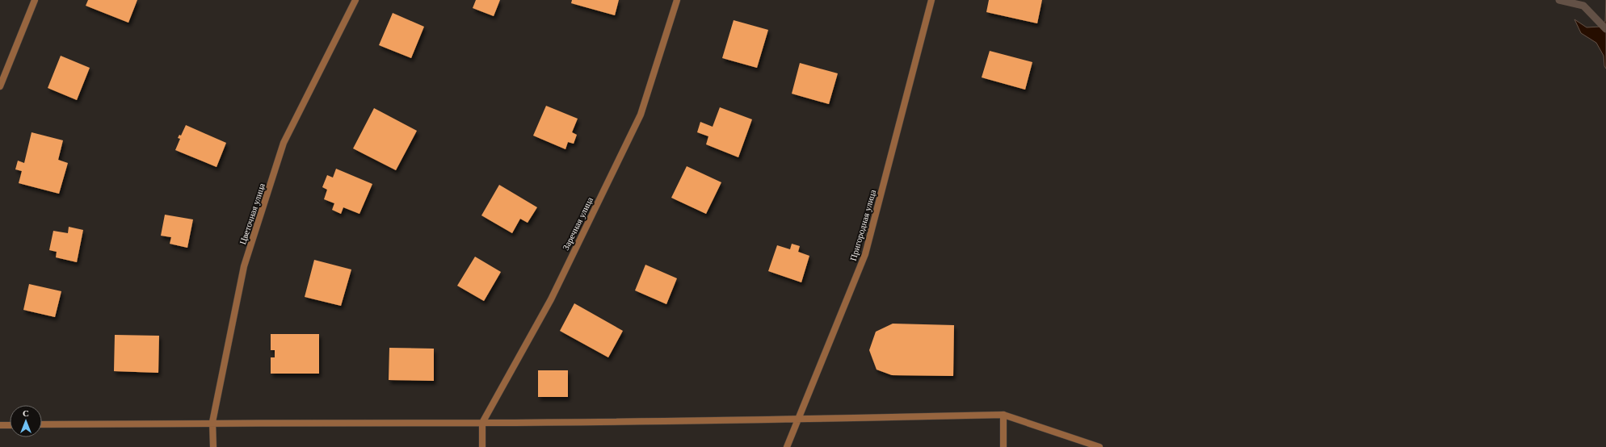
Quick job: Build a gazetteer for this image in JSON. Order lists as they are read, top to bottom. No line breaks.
{"streets":{"street":["Цветочная улица","Заречная улица","Пригородная улица"]},"north":"top"}
